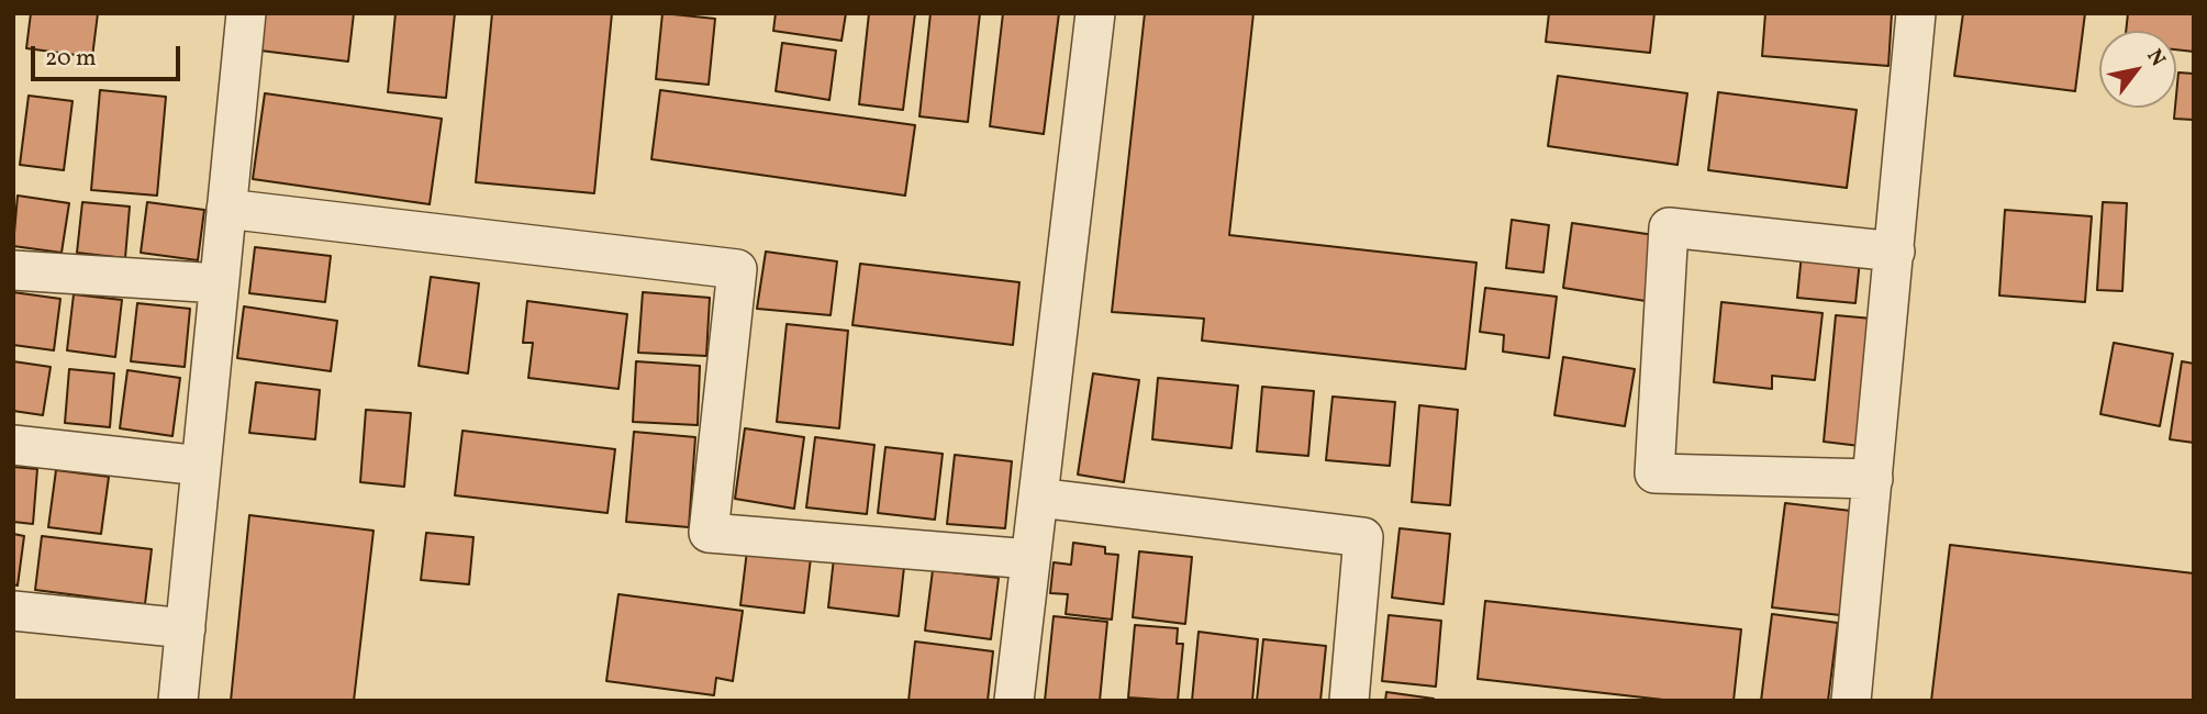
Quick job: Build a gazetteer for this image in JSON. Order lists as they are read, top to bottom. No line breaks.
{"scale_bar":"20 m","north":"top right"}
